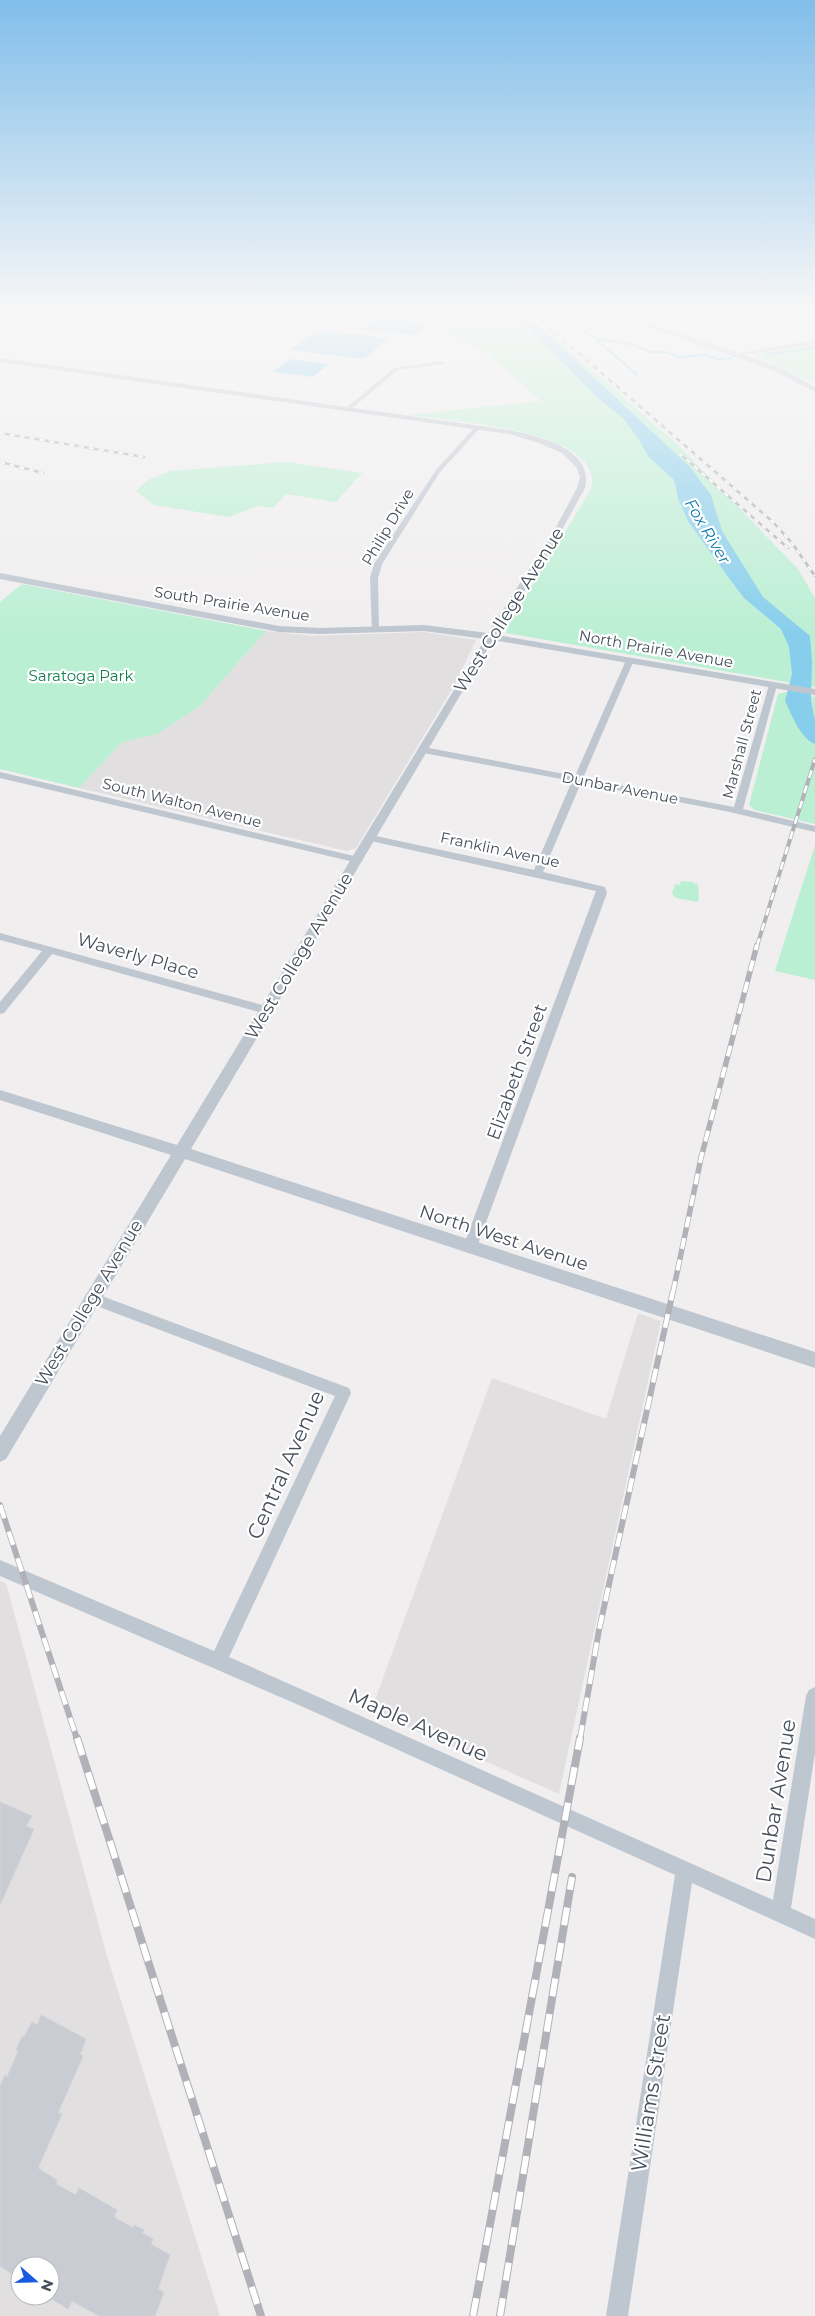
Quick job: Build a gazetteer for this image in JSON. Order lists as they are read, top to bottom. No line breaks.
{"streets":{"street":["Philip Drive","South Prairie Avenue","West College Avenue","North Prairie Avenue","Marshall Street","Dunbar Avenue","South Walton Avenue","Franklin Avenue","Waverly Place","Elizabeth Street","North West Avenue","Central Avenue","Maple Avenue","Williams Street"]},"crossings":[["Philip Drive","South Prairie Avenue"],["Philip Drive","West College Avenue"],["South Prairie Avenue","West College Avenue"],["South Prairie Avenue","North Prairie Avenue"],["West College Avenue","North Prairie Avenue"],["West College Avenue","Dunbar Avenue"],["West College Avenue","South Walton Avenue"],["West College Avenue","Franklin Avenue"],["West College Avenue","Waverly Place"],["West College Avenue","North West Avenue"],["West College Avenue","Central Avenue"],["North Prairie Avenue","Marshall Street"],["Marshall Street","Dunbar Avenue"],["Dunbar Avenue","Maple Avenue"],["Franklin Avenue","Elizabeth Street"],["Elizabeth Street","North West Avenue"],["Central Avenue","Maple Avenue"],["Maple Avenue","Williams Street"]],"water":["Fox River"],"parks":["Saratoga Park"],"north":"right"}
